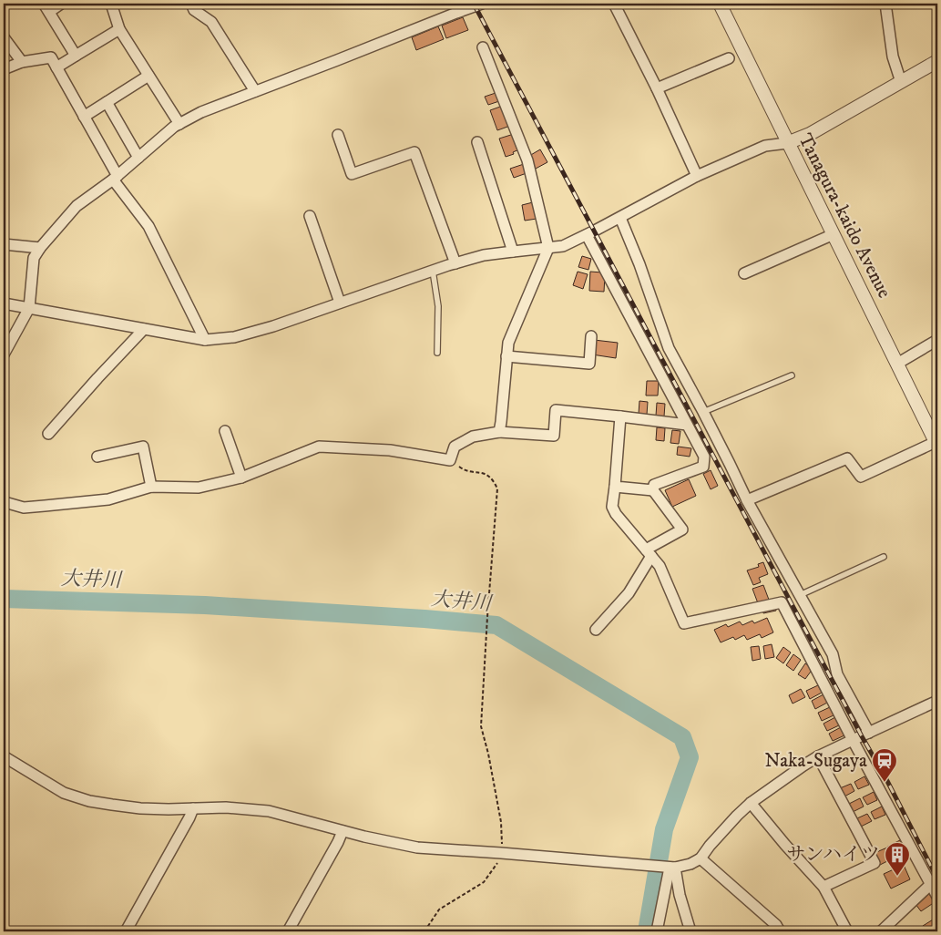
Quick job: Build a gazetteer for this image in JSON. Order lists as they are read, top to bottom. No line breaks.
{"streets":{"street":["Tanagura-kaido Avenue"]},"water":["大井川"],"places":{"station":["Naka-Sugaya"],"building":["サンハイツ"]}}
